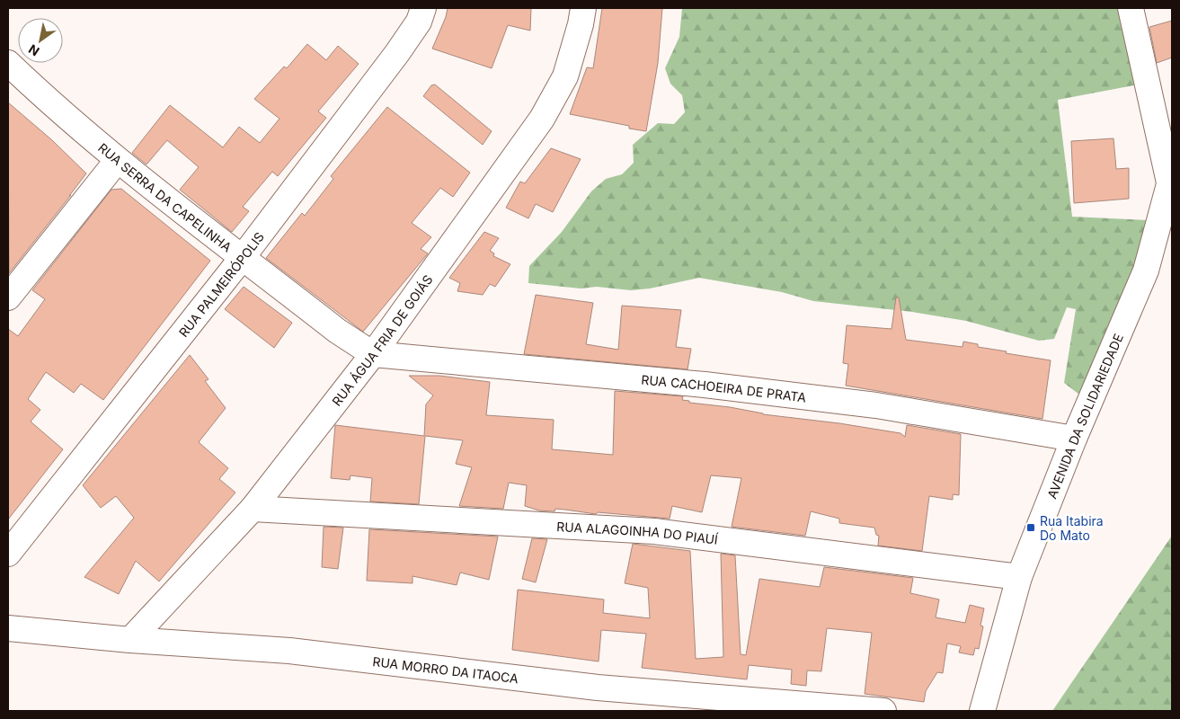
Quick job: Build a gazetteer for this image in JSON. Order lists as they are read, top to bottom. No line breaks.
{"streets":{"street":["RUA SERRA DA CAPELINHA","RUA PALMEIRÓPOLIS","RUA ÁGUA FRIA DE GOIÁS","RUA CACHOEIRA DE PRATA","AVENIDA DA SOLIDARIEDADE","RUA ALAGOINHA DO PIAUÍ","RUA MORRO DA ITAOCA"]},"crossings":[["RUA SERRA DA CAPELINHA","RUA PALMEIRÓPOLIS"],["RUA SERRA DA CAPELINHA","RUA ÁGUA FRIA DE GOIÁS"],["RUA SERRA DA CAPELINHA","RUA CACHOEIRA DE PRATA"],["RUA ÁGUA FRIA DE GOIÁS","RUA CACHOEIRA DE PRATA"],["RUA ÁGUA FRIA DE GOIÁS","RUA ALAGOINHA DO PIAUÍ"],["RUA ÁGUA FRIA DE GOIÁS","RUA MORRO DA ITAOCA"],["RUA CACHOEIRA DE PRATA","AVENIDA DA SOLIDARIEDADE"],["AVENIDA DA SOLIDARIEDADE","RUA ALAGOINHA DO PIAUÍ"]],"places":{"transit":["Rua Itabira Do Mato"]},"north":"bottom left"}
